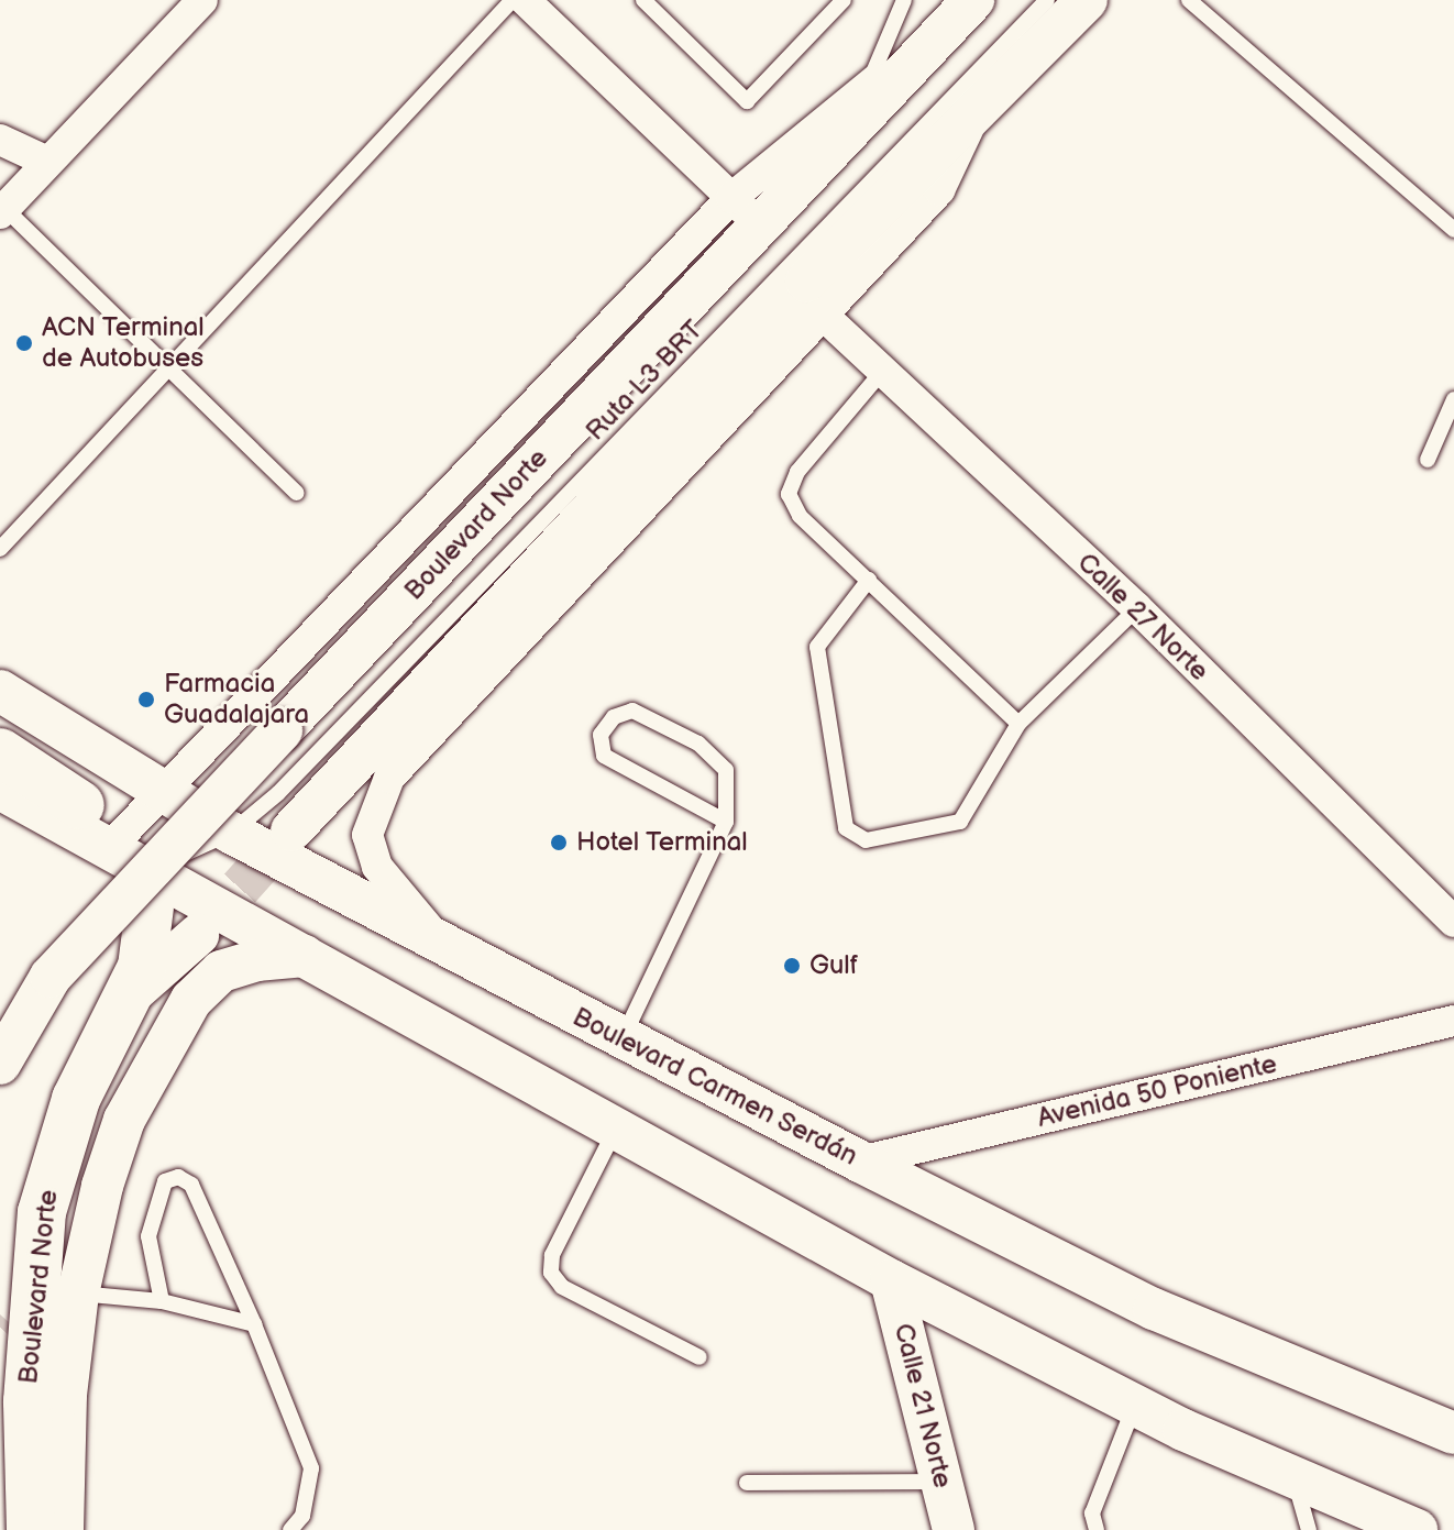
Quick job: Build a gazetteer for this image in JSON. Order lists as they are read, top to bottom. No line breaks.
{"streets":{"main road":["Boulevard Norte","Boulevard Carmen Serdán","Calle 21 Norte"],"street":["Calle 27 Norte","Avenida 50 Poniente"],"lane":["Ruta L3 BRT"]},"crossings":[["Ruta L3 BRT","Boulevard Norte"],["Ruta L3 BRT","Boulevard Carmen Serdán"],["Boulevard Norte","Boulevard Carmen Serdán"],["Boulevard Carmen Serdán","Avenida 50 Poniente"]],"places":["ACN Terminal de Autobuses","Farmacia Guadalajara","Hotel Terminal","Gulf"]}
